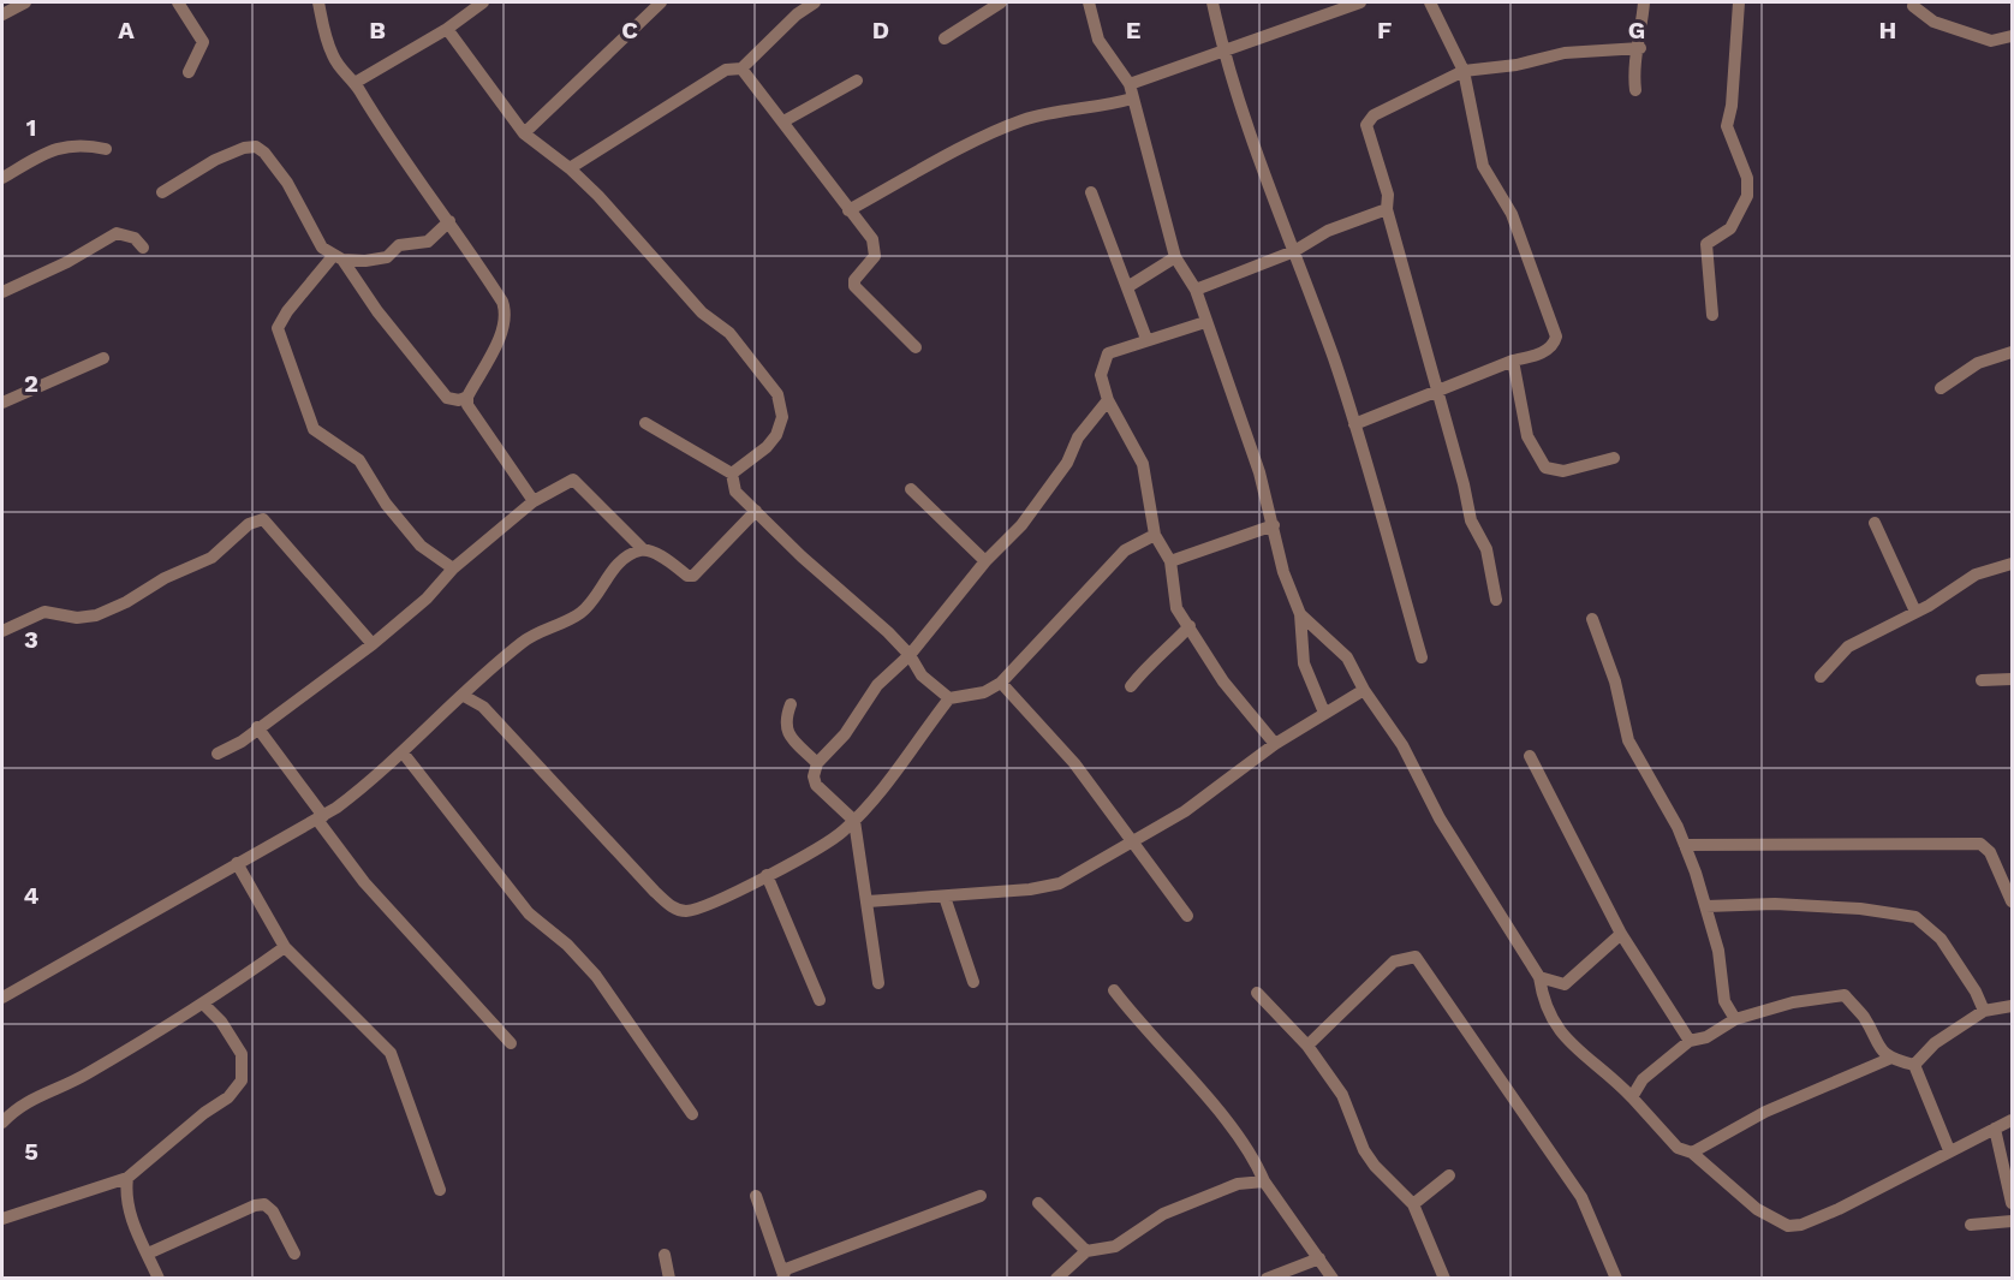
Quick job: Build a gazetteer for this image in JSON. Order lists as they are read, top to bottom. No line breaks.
{"grid":{"columns":["A","B","C","D","E","F","G","H"],"rows":["1","2","3","4","5"]}}
